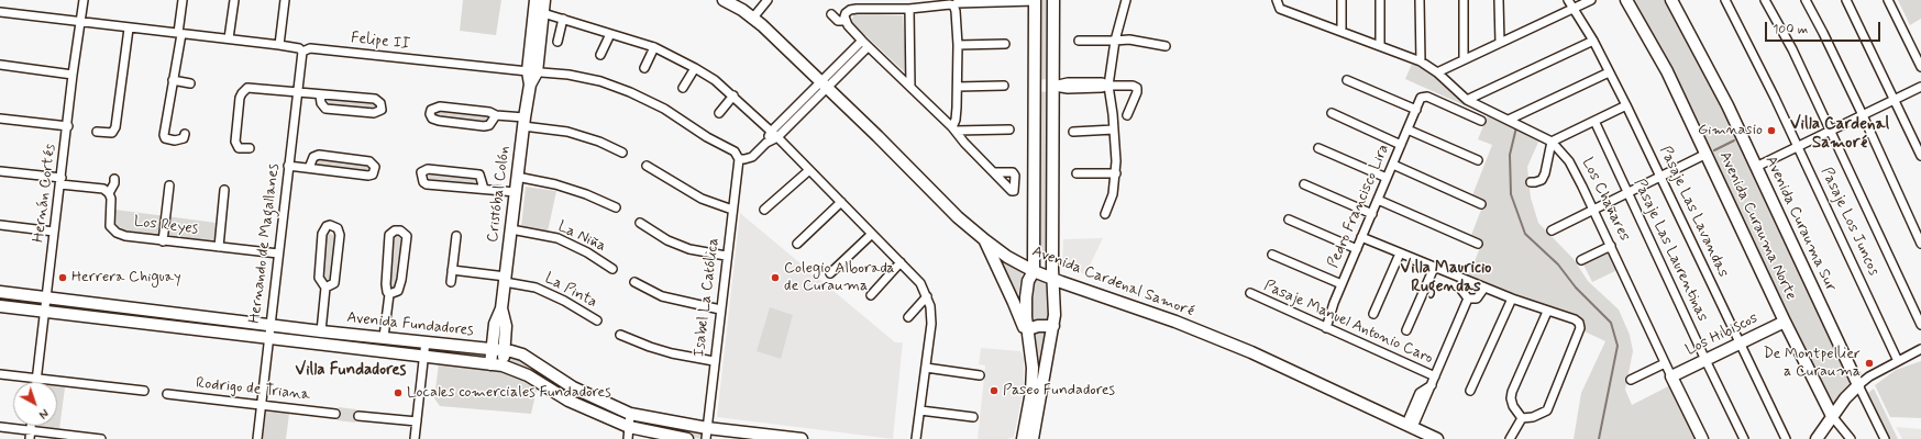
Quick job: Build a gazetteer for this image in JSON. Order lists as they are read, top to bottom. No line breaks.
{"streets":{"street":["Felipe II","Hernán Cortés","Cristóbal Colón","Los Chañares","Pedro Francisco Lira","Pasaje Las Lavandas","Pasaje Los Juncos","Avenida Curauma Sur","Los Reyes","Avenida Curauma Norte","La Niña","Hernando de Magallanes","Pasaje Las Laurentinas","Avenida Cardenal Samoré","La Pinta","Isabel La Católica","Pasaje Manuel Antonio Caro","Avenida Fundadores","Los Hibiscos","Rodrigo de Triana"]},"crossings":[["Felipe II","Hernán Cortés"],["Felipe II","Cristóbal Colón"],["Felipe II","Hernando de Magallanes"],["Felipe II","Isabel La Católica"],["Hernán Cortés","Avenida Fundadores"],["Cristóbal Colón","La Niña"],["Cristóbal Colón","La Pinta"],["Cristóbal Colón","Avenida Fundadores"],["Los Chañares","Los Hibiscos"],["Pedro Francisco Lira","Pasaje Manuel Antonio Caro"],["Pasaje Las Lavandas","Los Hibiscos"],["Los Reyes","Hernando de Magallanes"],["Avenida Curauma Norte","Los Hibiscos"],["Hernando de Magallanes","Avenida Fundadores"],["Hernando de Magallanes","Rodrigo de Triana"],["Pasaje Las Laurentinas","Los Hibiscos"],["Isabel La Católica","Avenida Fundadores"]],"districts":["Villa Cardenal Samoré","Villa Mauricio Rugendas","Villa Fundadores"],"places":["Gimnasio","Herrera Chiguay","Colegio Alborada de Curauma","De Montpellier a Curauma","Paseo Fundadores","Locales comerciales Fundadores"],"scale_bar":"100 m","north":"bottom right"}
